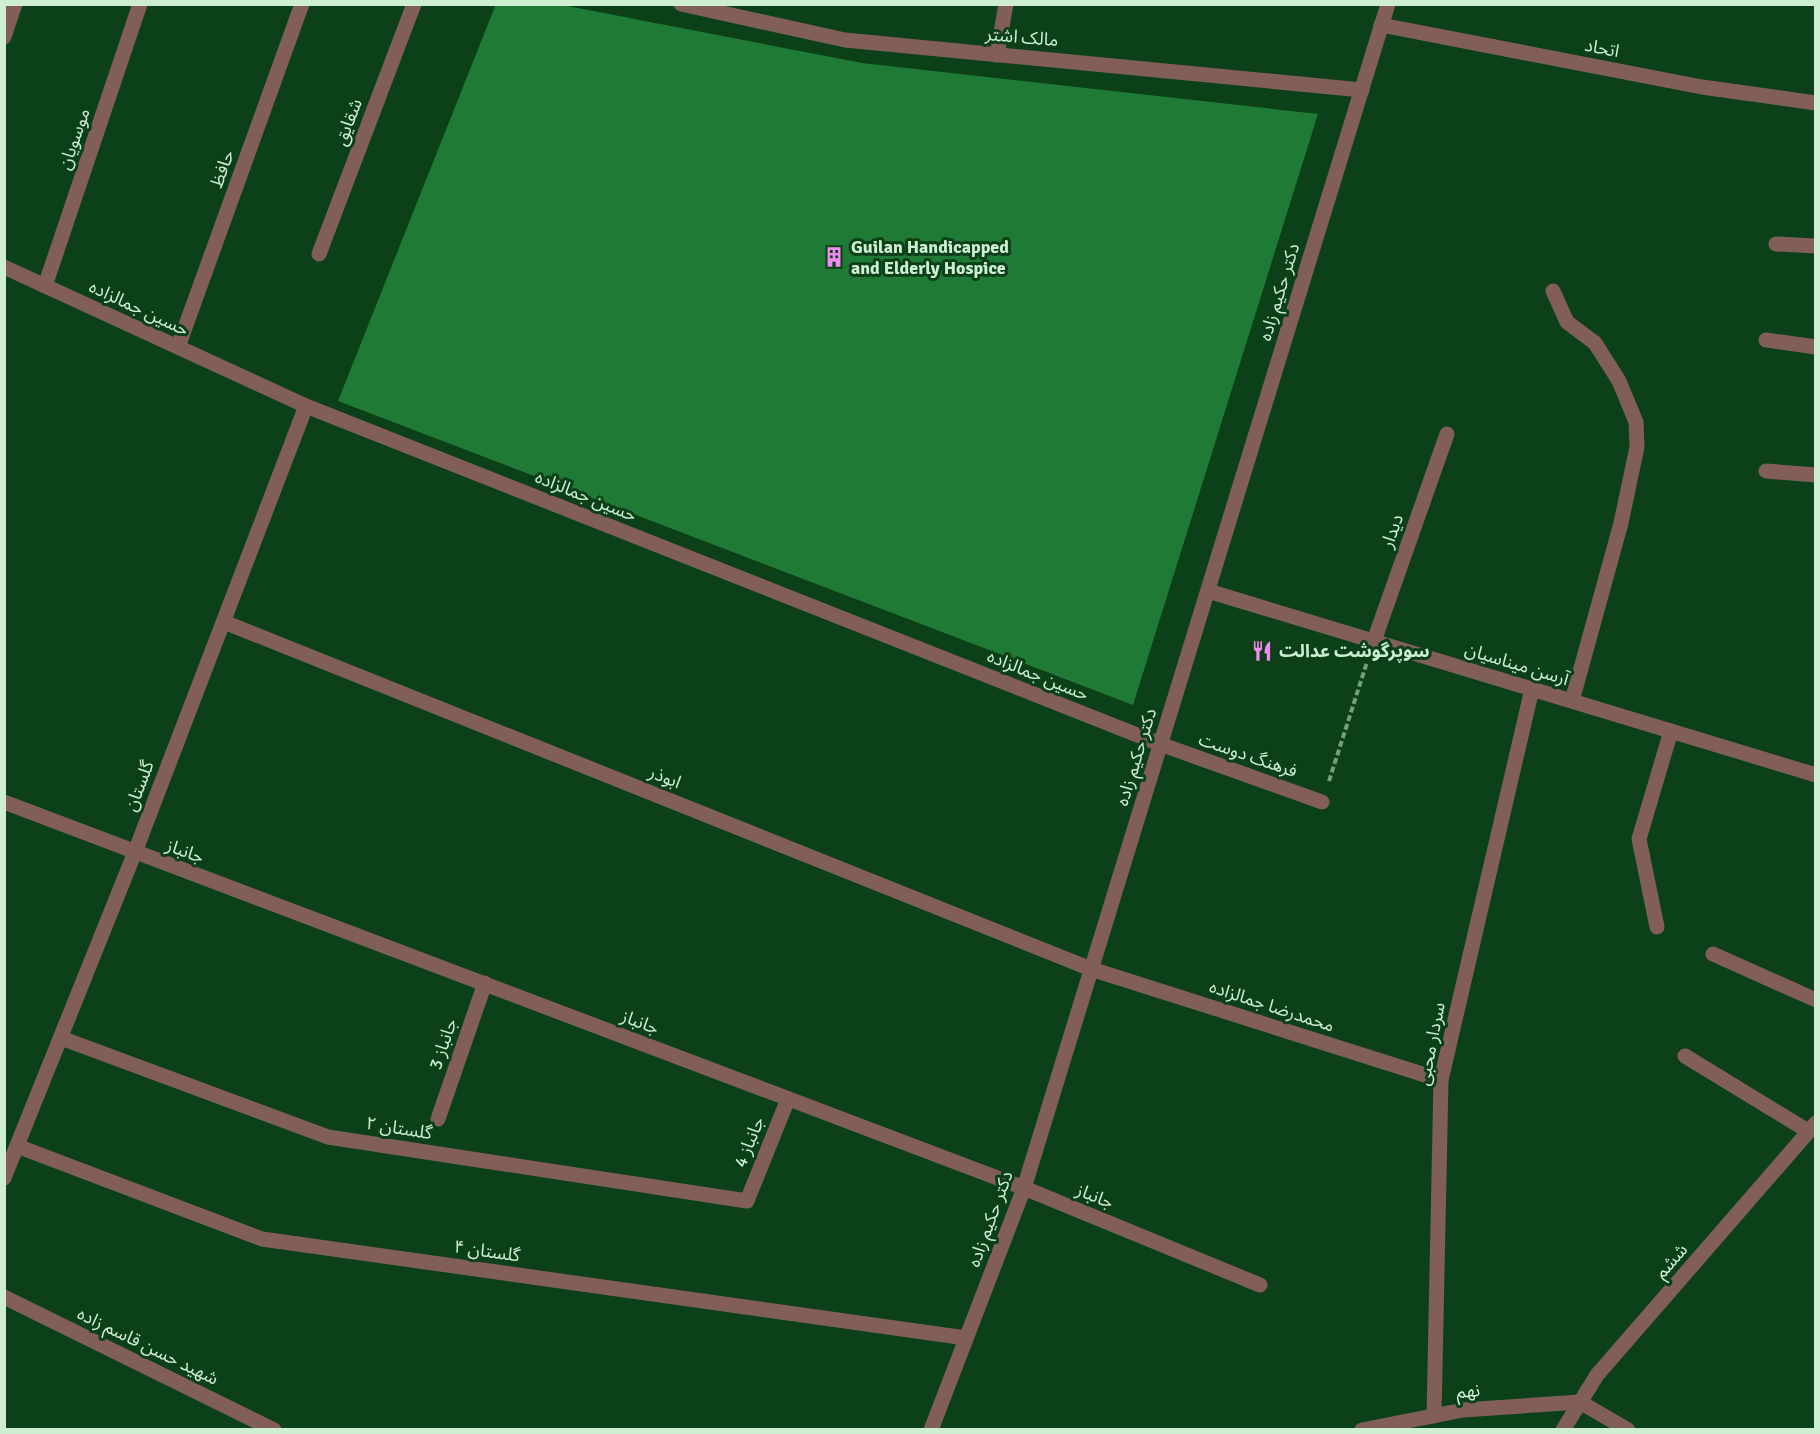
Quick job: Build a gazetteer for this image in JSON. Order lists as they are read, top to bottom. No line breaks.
{"streets":{"street":["مالک اشتر","اتحاد","شقایق","موسویان","حافظ","دکتر حکیم زاده","حسین جمالزاده","دیدار","آرسن میناسیان","فرهنگ دوست","ابوذر","گلستان","جانباز","محمدرضا جمالزاده","جانباز 3","سردار محبی","گلستان ۲","جانباز 4","گلستان ۴","ششم","شهید حسن قاسم زاده","نهم"]},"crossings":[["مالک اشتر","دکتر حکیم زاده"],["اتحاد","دکتر حکیم زاده"],["موسویان","حسین جمالزاده"],["حافظ","حسین جمالزاده"],["دکتر حکیم زاده","حسین جمالزاده"],["دکتر حکیم زاده","آرسن میناسیان"],["دکتر حکیم زاده","فرهنگ دوست"],["دکتر حکیم زاده","ابوذر"],["دکتر حکیم زاده","جانباز"],["دکتر حکیم زاده","محمدرضا جمالزاده"],["دکتر حکیم زاده","گلستان ۴"],["حسین جمالزاده","فرهنگ دوست"],["حسین جمالزاده","گلستان"],["دیدار","آرسن میناسیان"],["آرسن میناسیان","سردار محبی"],["ابوذر","گلستان"],["ابوذر","محمدرضا جمالزاده"],["گلستان","جانباز"],["گلستان","گلستان ۲"],["گلستان","گلستان ۴"],["جانباز","جانباز 3"],["جانباز","جانباز 4"],["محمدرضا جمالزاده","سردار محبی"],["سردار محبی","نهم"],["گلستان ۲","جانباز 4"],["ششم","نهم"]],"places":{"building":["Guilan Handicapped and Elderly Hospice"],"restaurant":["سوپرگوشت عدالت"]}}
